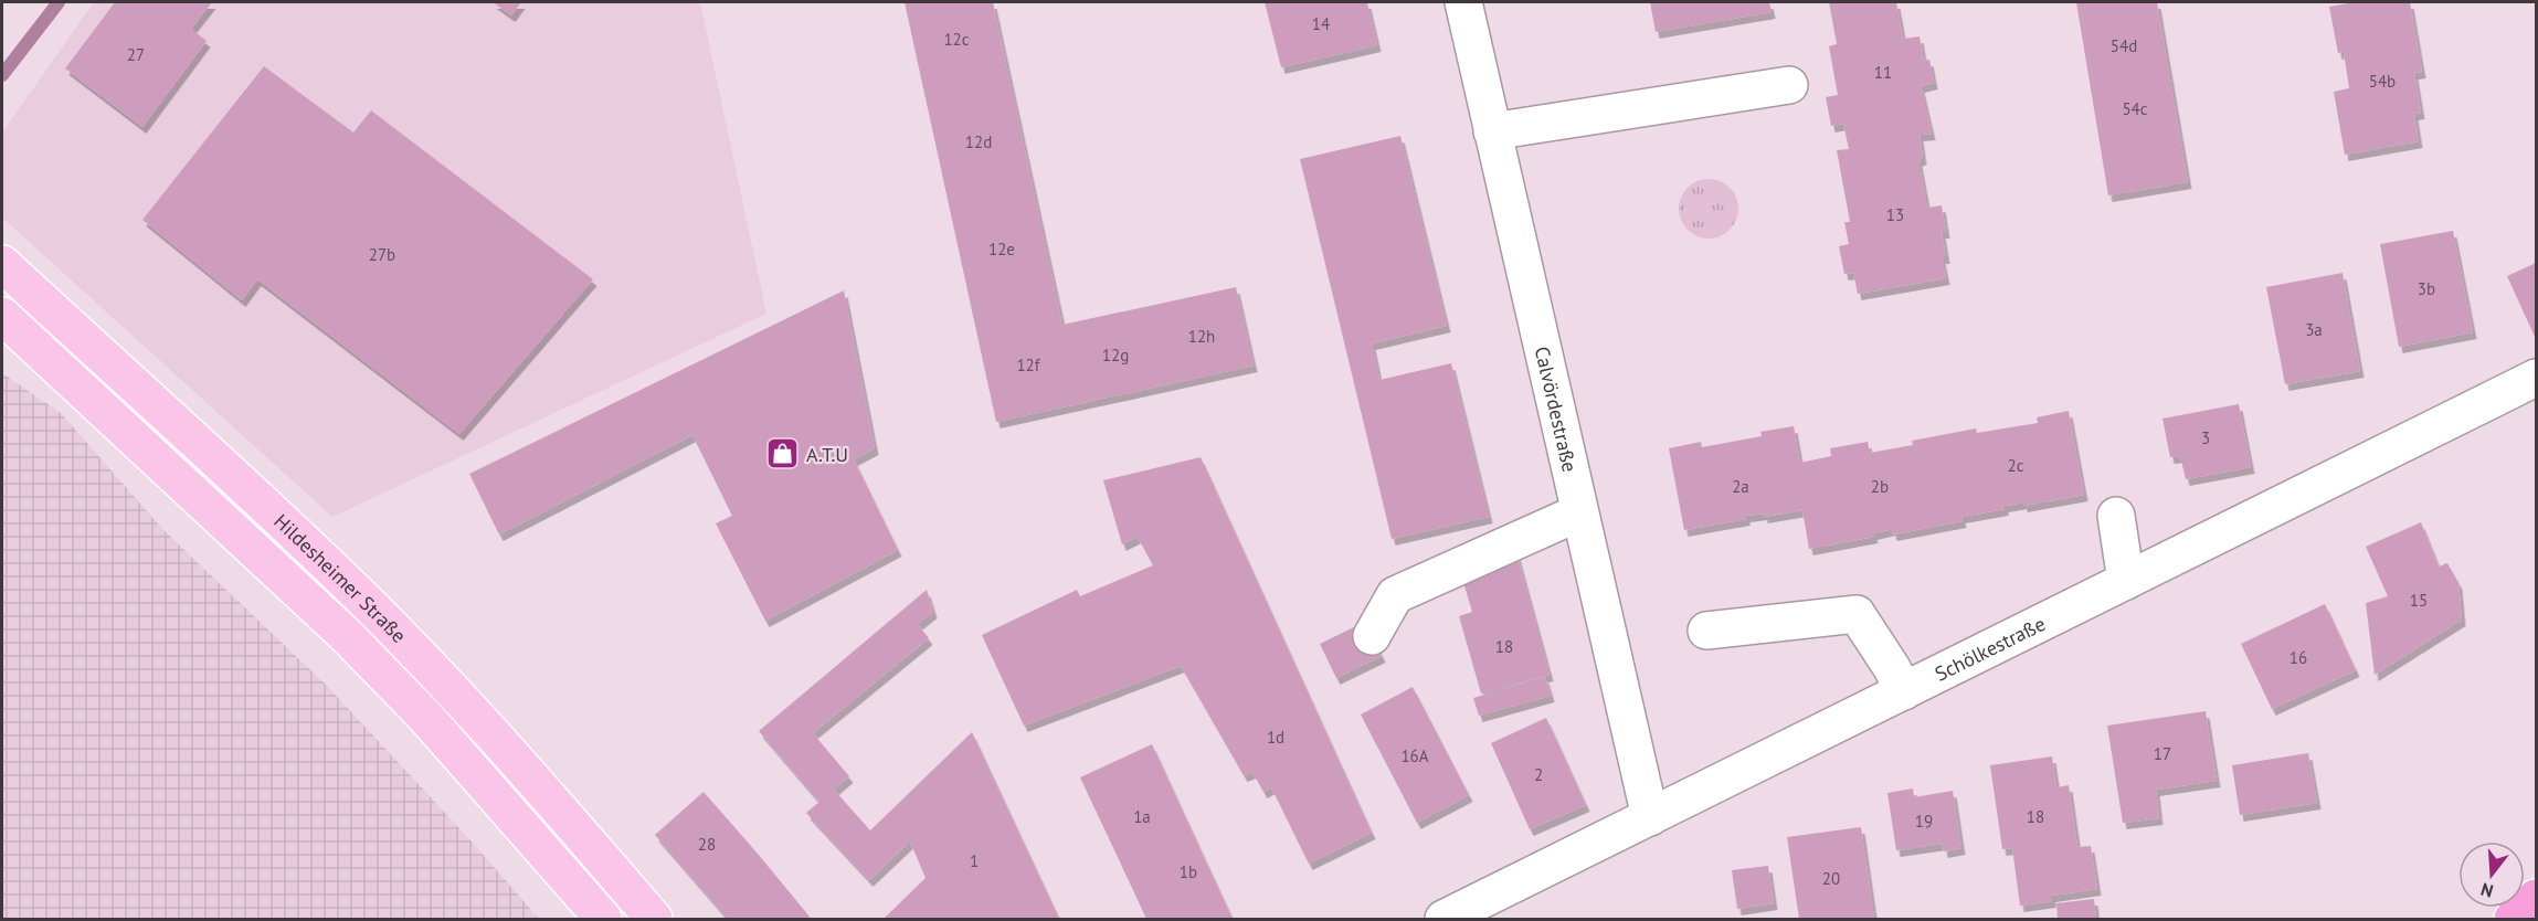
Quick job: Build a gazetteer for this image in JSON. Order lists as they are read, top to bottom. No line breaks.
{"streets":{"main road":["Hildesheimer Straße"],"street":["Calvördestraße","Schölkestraße"]},"crossings":[["Calvördestraße","Schölkestraße"]],"places":{"shop":["A.T.U"]},"house_numbers":["14","12c","54d","27","11","54b","54c","12d","13","12e","27b","3b","3a","12h","12g","12f","3","2c","2a","2b","15","18","16","1d","17","16A","2","1a","18","19","28","1","1b","20"],"north":"bottom"}
